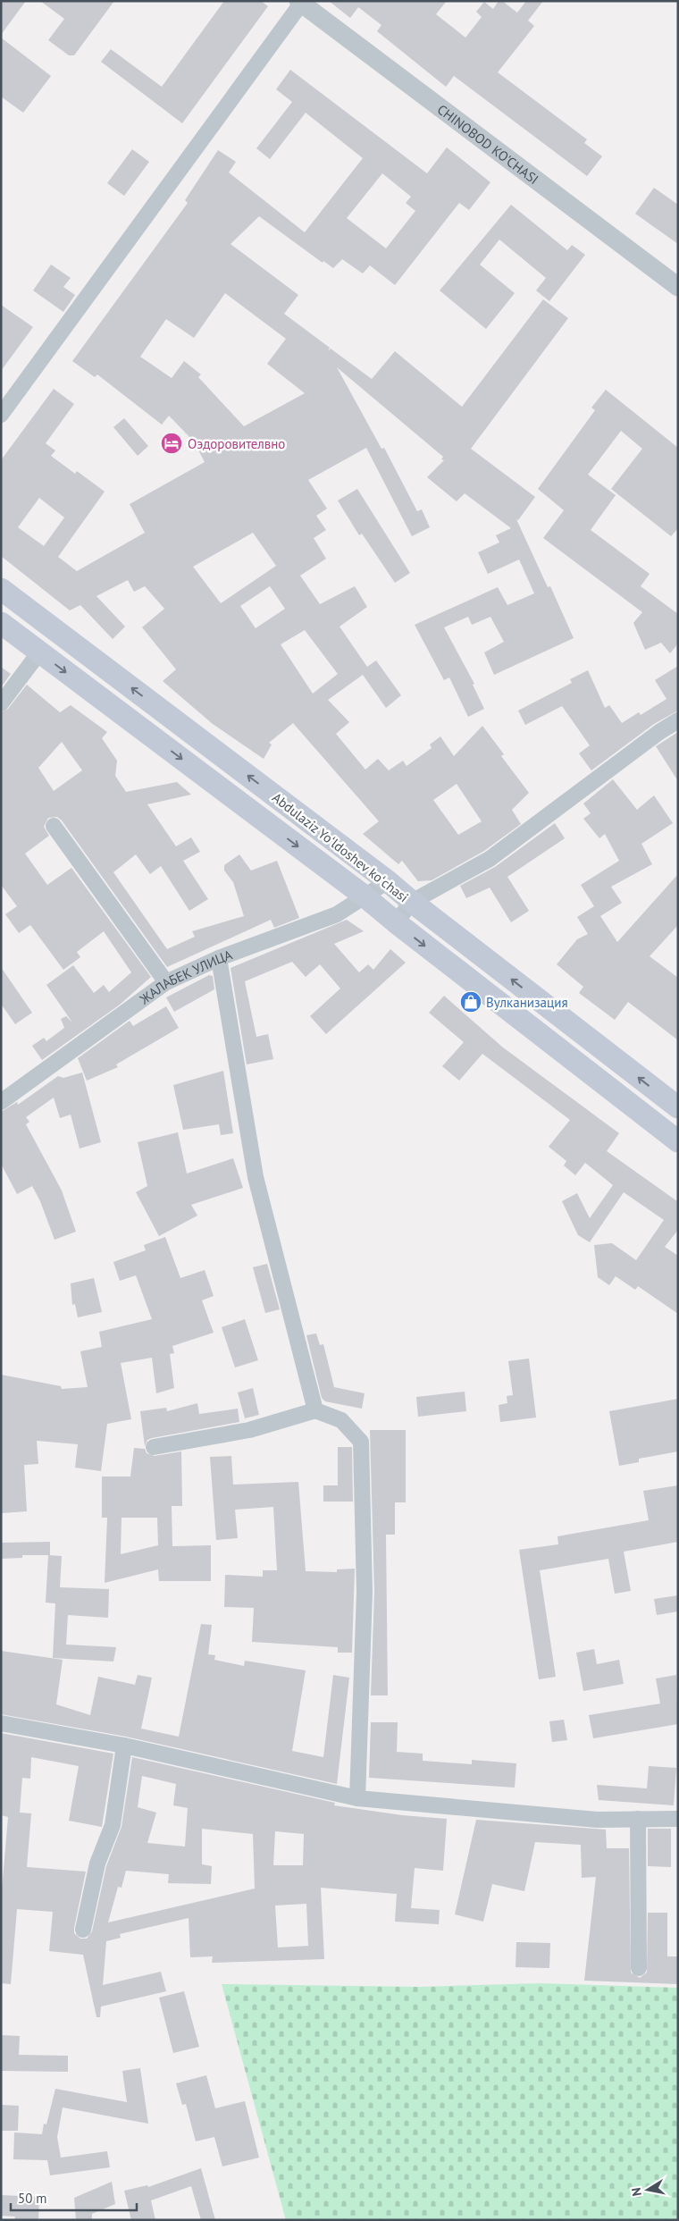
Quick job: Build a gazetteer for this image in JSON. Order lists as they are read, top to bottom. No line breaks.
{"streets":{"main road":["Abdulaziz Yoʻldoshev koʻchasi"],"street":["CHINOBOD KO'CHASI","ЖАЛАБЕК УЛИЦА"]},"crossings":[["Abdulaziz Yoʻldoshev koʻchasi","ЖАЛАБЕК УЛИЦА"]],"places":{"hotel":["Оэдоровителвно"],"shop":["Вулканизация"]},"scale_bar":"50 m","north":"left"}
